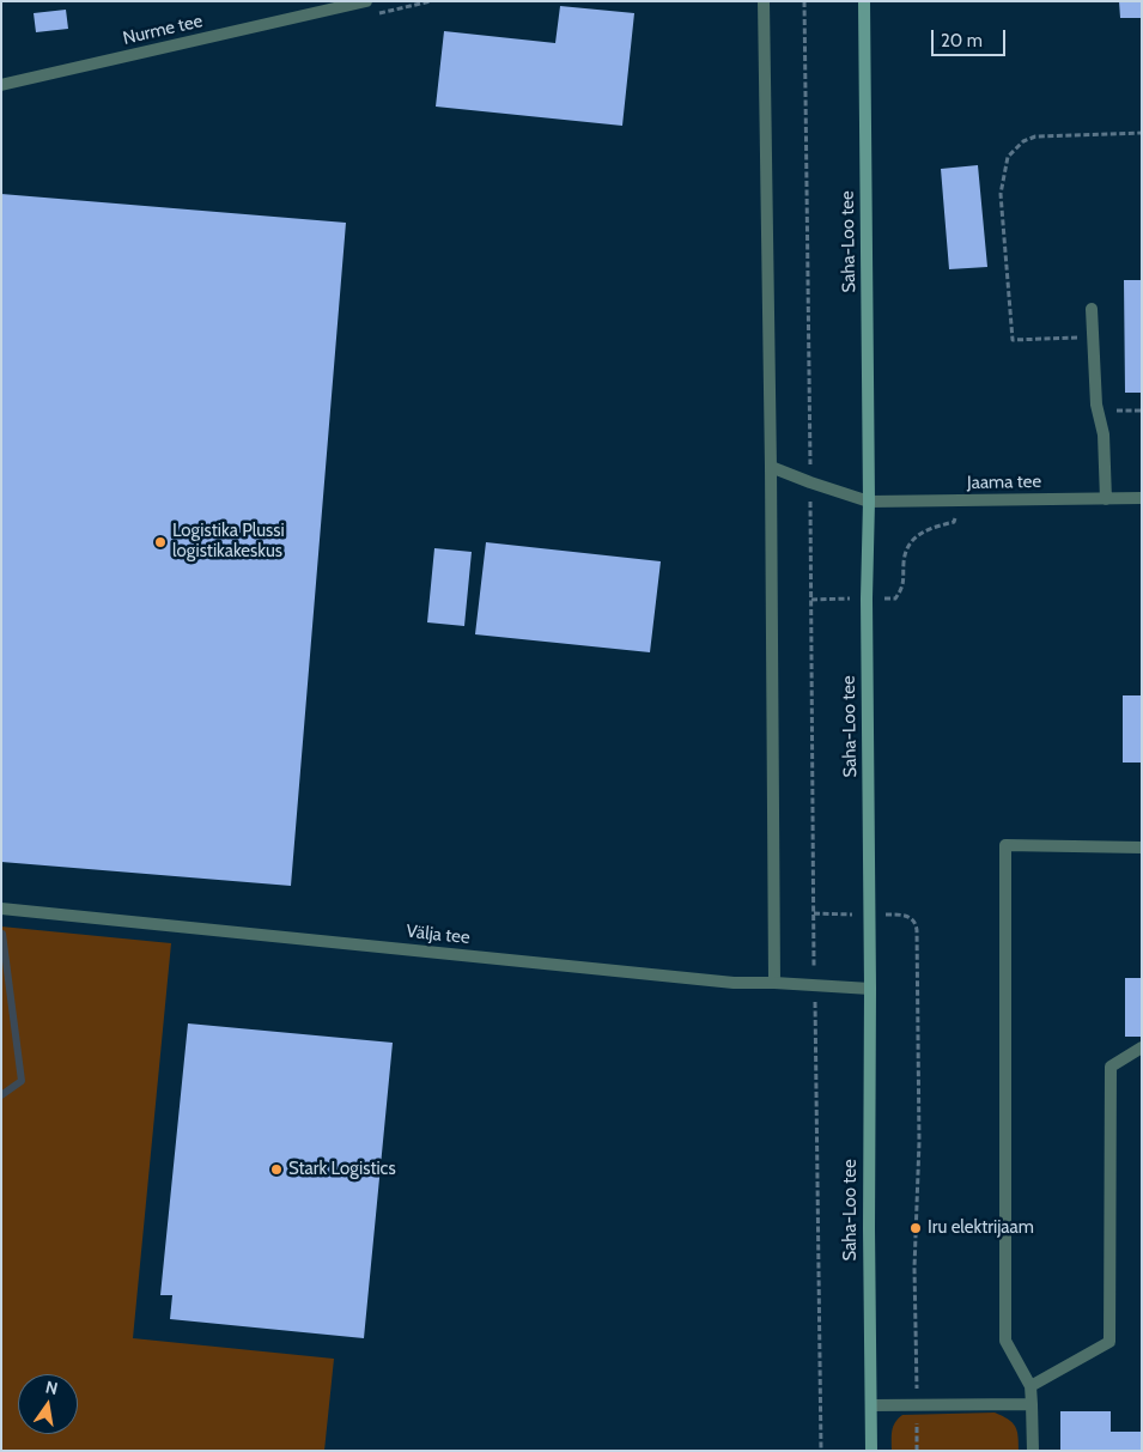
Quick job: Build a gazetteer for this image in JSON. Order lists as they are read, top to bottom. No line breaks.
{"streets":{"main road":["Saha-Loo tee"],"street":["Nurme tee","Jaama tee","Välja tee"]},"crossings":[["Saha-Loo tee","Jaama tee"],["Saha-Loo tee","Välja tee"]],"places":["Logistika Plussi logistikakeskus","Stark Logistics","Iru elektrijaam"],"scale_bar":"20 m","north":"top"}
